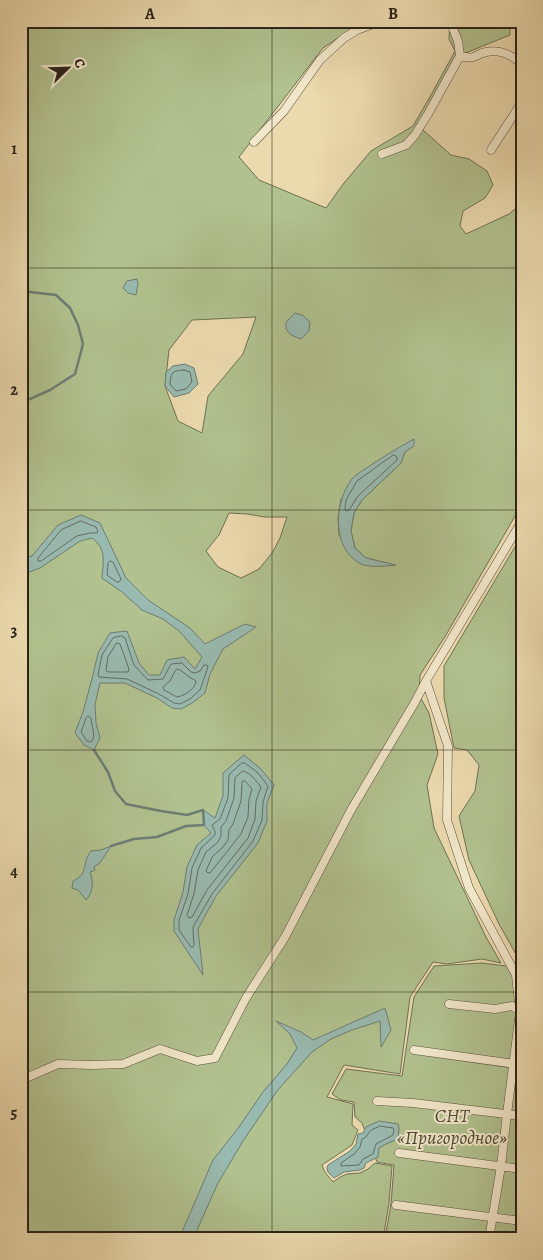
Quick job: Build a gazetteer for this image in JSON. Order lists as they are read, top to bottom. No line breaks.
{"parks":["СНТ «Пригородное»"],"north":"top right","grid":{"columns":["A","B"],"rows":["1","2","3","4","5"]}}
